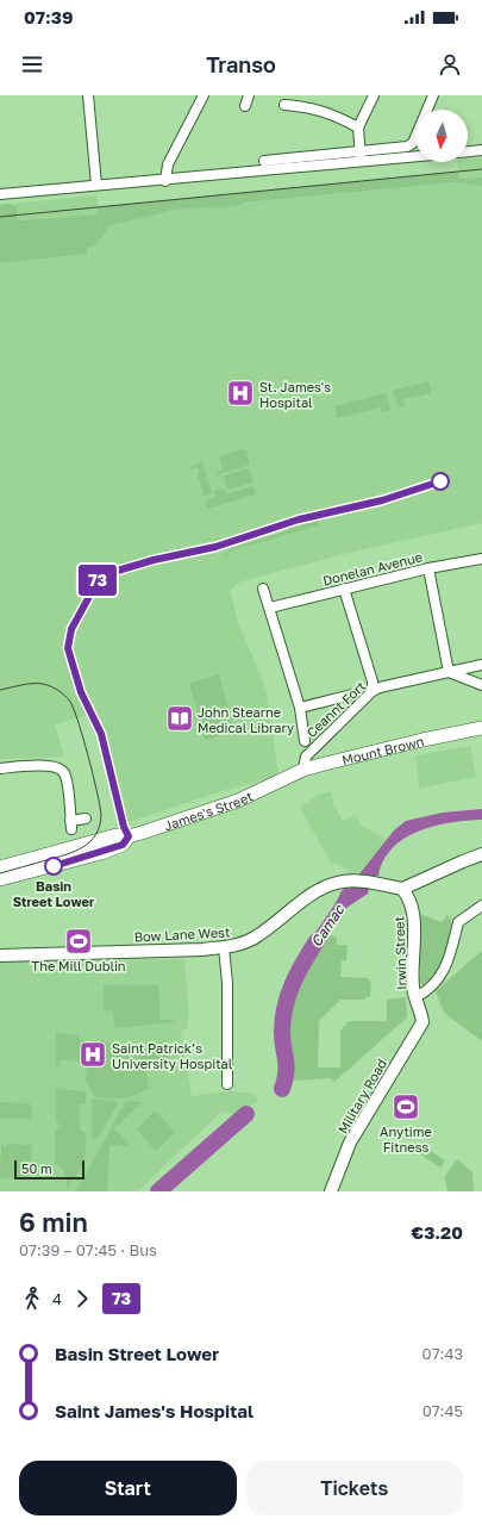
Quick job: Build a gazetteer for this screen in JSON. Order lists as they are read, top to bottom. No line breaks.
{"streets":{"main road":["Mount Brown","James's Street"],"street":["Donelan Avenue","Ceannt Fort","Bow Lane West","Irwin Street","Military Road"]},"crossings":[["Ceannt Fort","Mount Brown"],["Mount Brown","James's Street"],["Bow Lane West","Irwin Street"],["Irwin Street","Military Road"]],"water":["Camac"],"places":{"hospital":["St. James's Hospital","Saint Patrick’s University Hospital"],"library":["John Stearne Medical Library"],"other":["Basin Street Lower"],"sports":["The Mill Dublin","Anytime Fitness"]},"lines":["bus line 73"],"scale_bar":"50 m","north":"bottom","page":{"status":"07:39","header":"Transo","on_map":"73","scale":"50 m","heading":["6 min","07:39 – 07:45 · Bus","€3.20"],"legs":["4","73"],"list":[{"name":"Basin Street Lower","value":"07:43"},{"name":"Saint James's Hospital","value":"07:45"}],"buttons":["Start","Tickets"]}}
